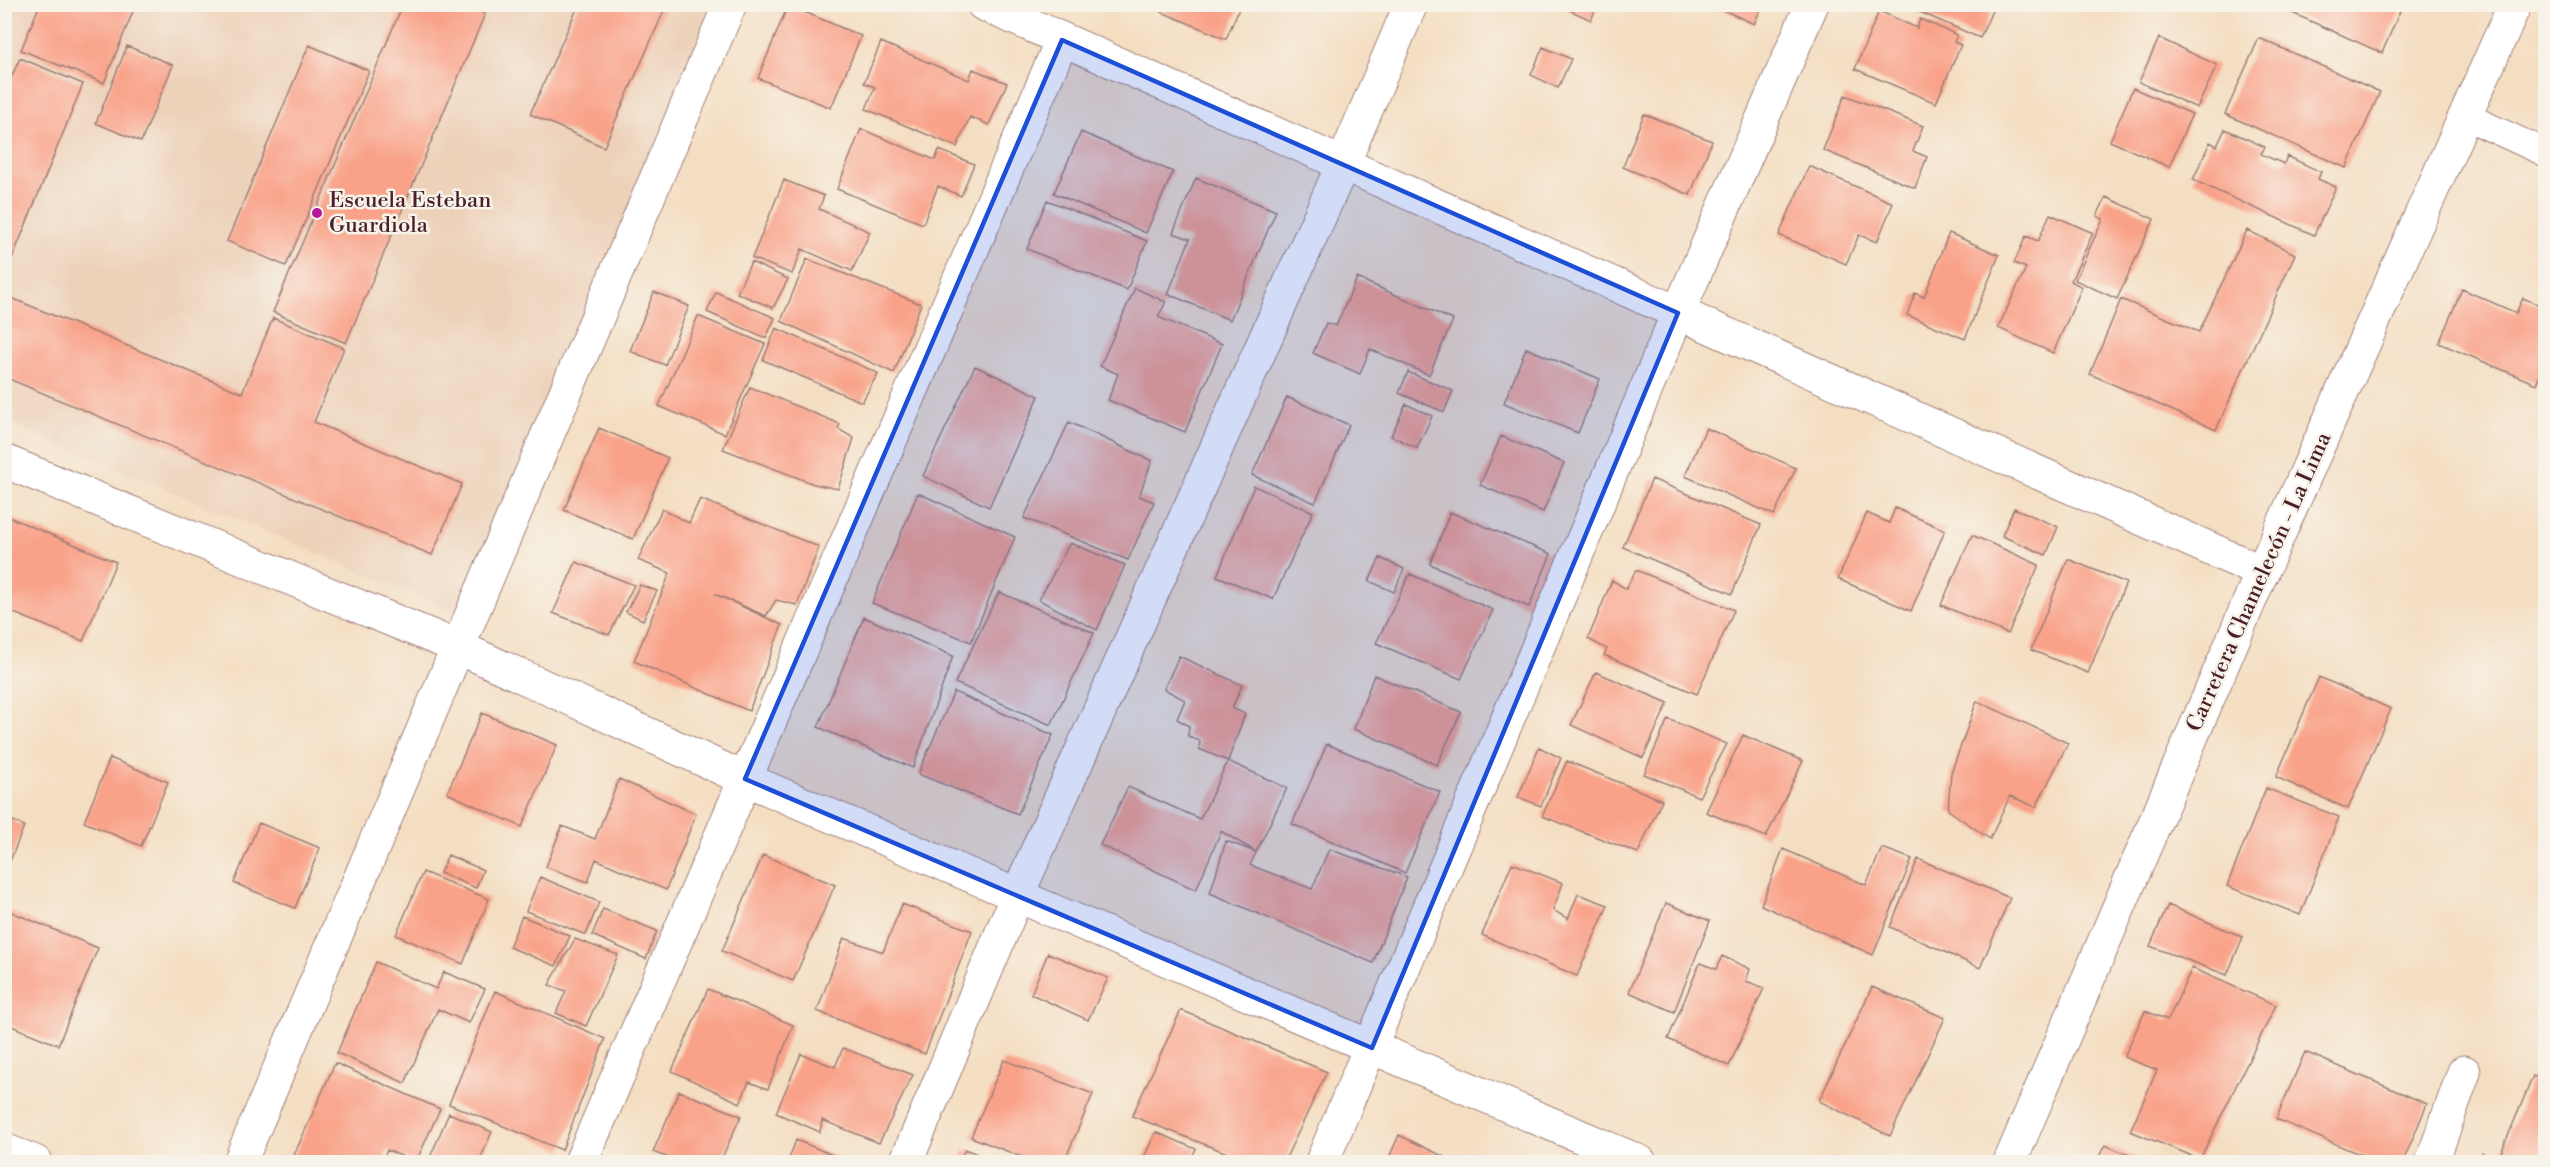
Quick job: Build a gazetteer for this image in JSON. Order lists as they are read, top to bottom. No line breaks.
{"streets":{"street":["Carretera Chamelecón - La Lima"]},"places":["Escuela Esteban Guardiola"]}
